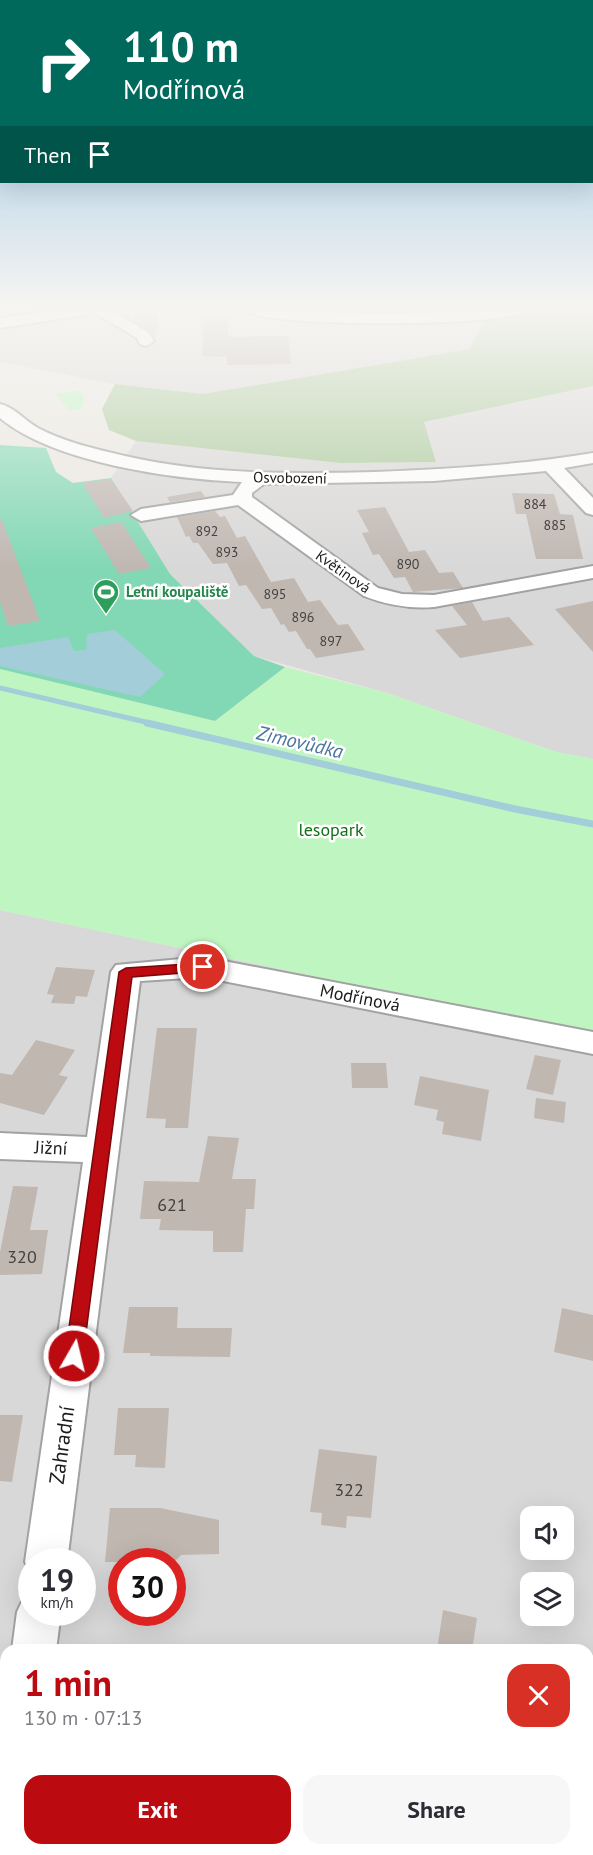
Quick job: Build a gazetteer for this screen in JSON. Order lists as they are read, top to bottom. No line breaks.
{"streets":{"street":["Osvobození","Květinová","Modřínová","Jižní","Zahradní"]},"crossings":[["Modřínová","Zahradní"],["Jižní","Zahradní"]],"water":["Zimovůdka"],"parks":["lesopark"],"places":{"sports":["Letní koupaliště"]},"house_numbers":["884","885","892","893","890","895","896","897","621","320","322"],"page":{"turn":["110 m","Modřínová"],"then":"Then","speed":"19 km/h","limit":"30","heading":["1 min","130 m · 07:13"],"buttons":["Exit","Share"]}}
